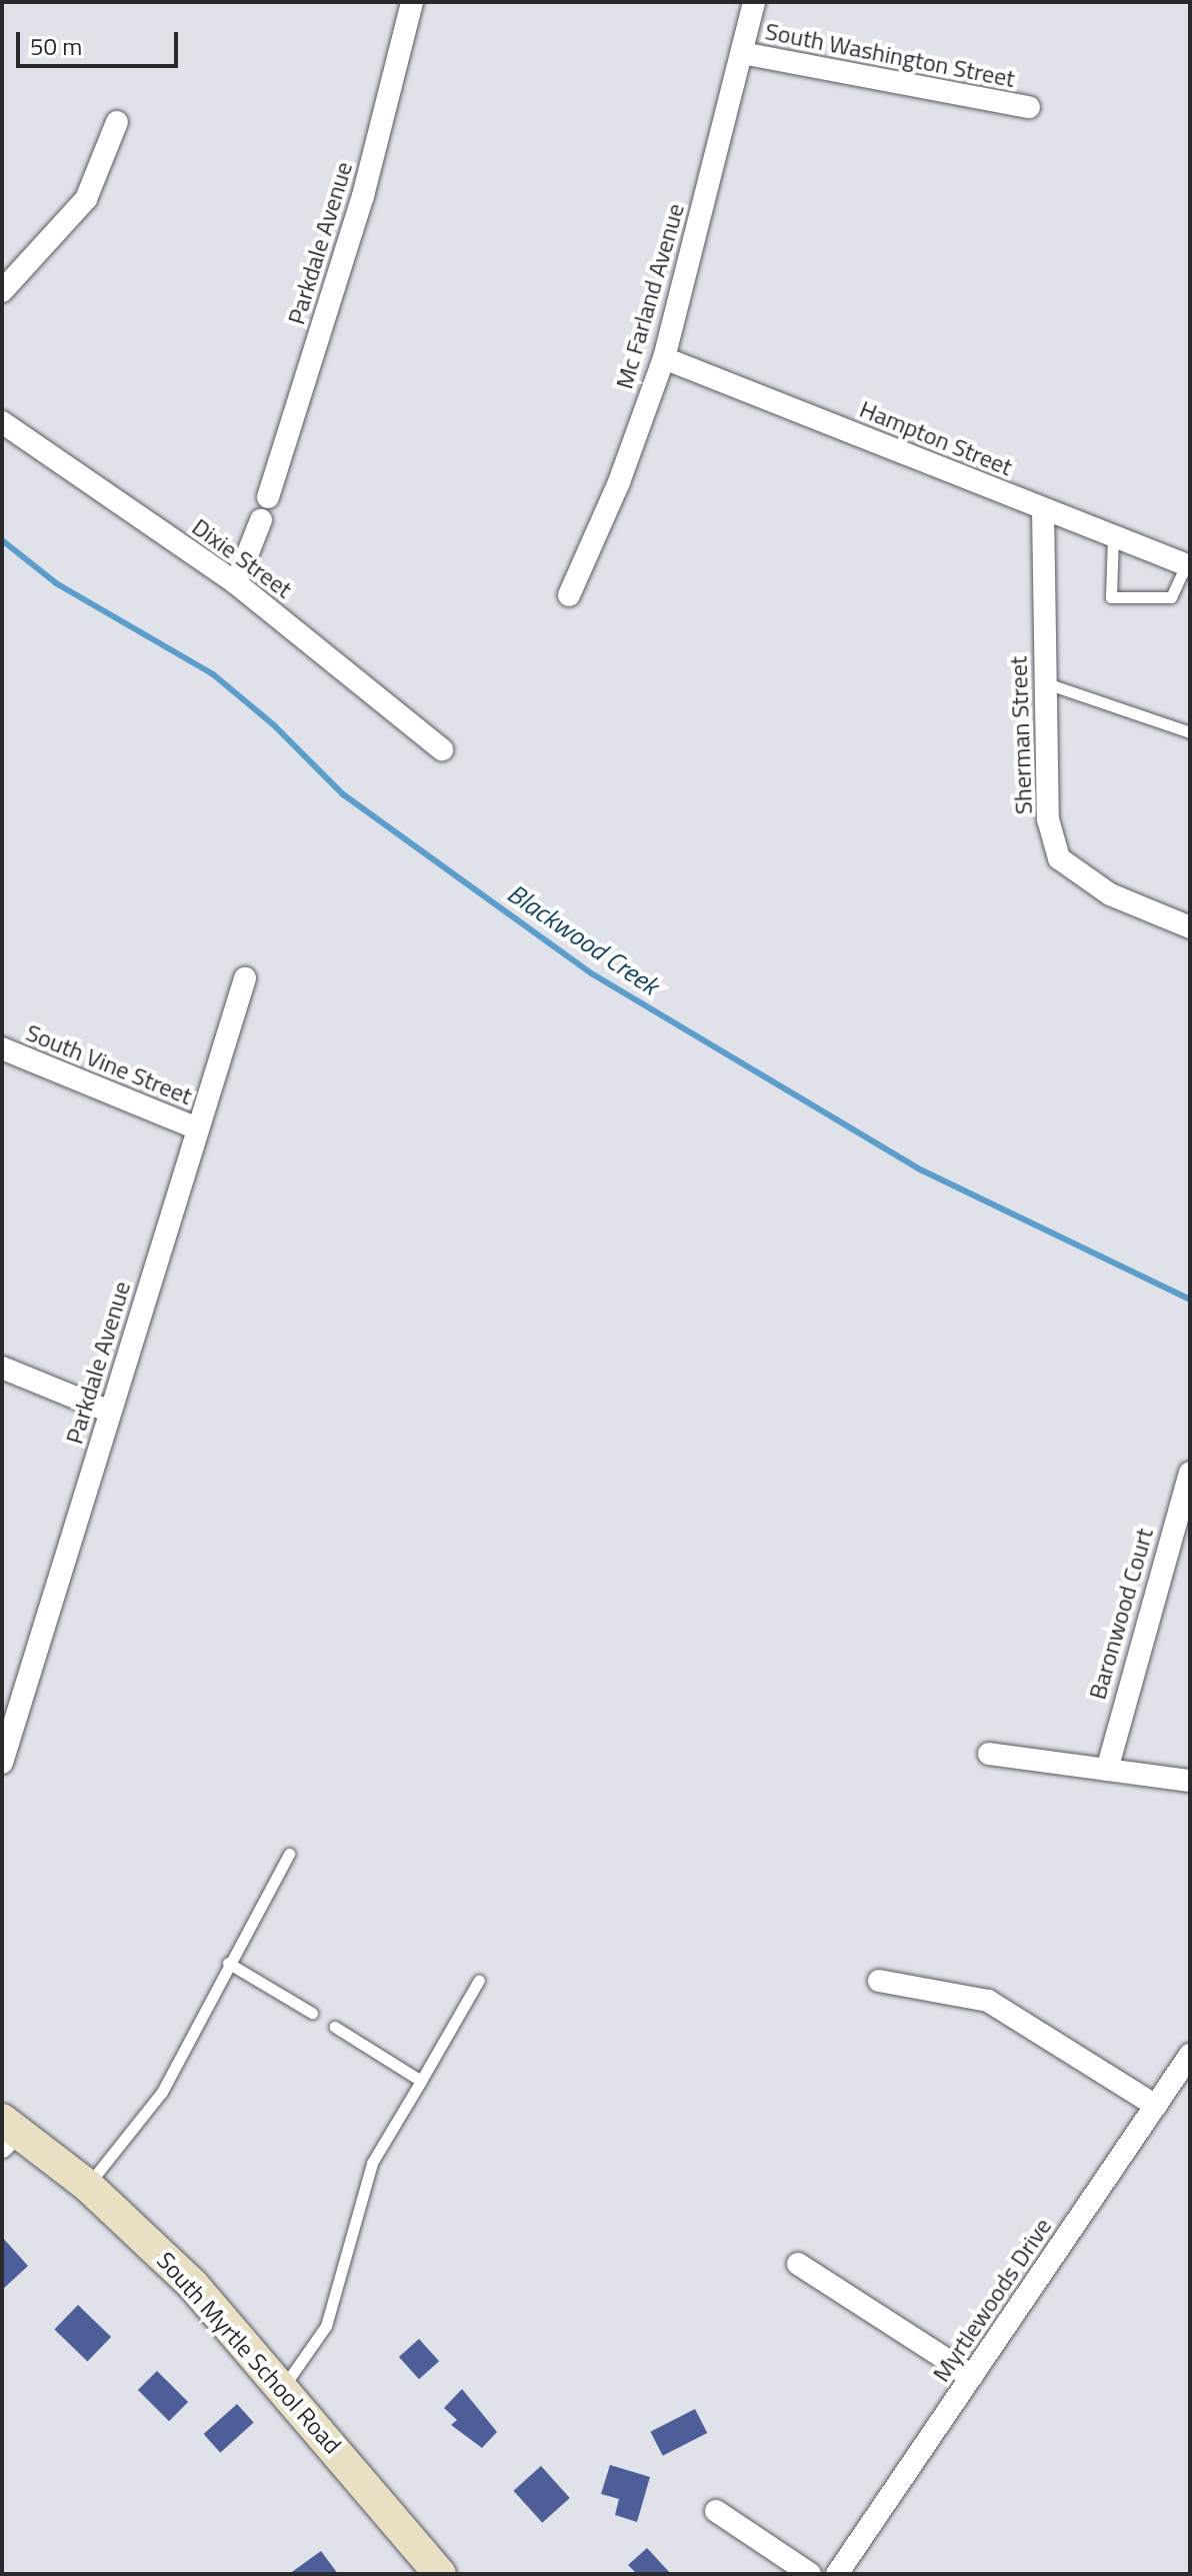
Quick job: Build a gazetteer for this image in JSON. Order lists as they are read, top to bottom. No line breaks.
{"streets":{"main road":["South Myrtle School Road"],"street":["South Washington Street","Parkdale Avenue","Mc Farland Avenue","Hampton Street","Dixie Street","Sherman Street","South Vine Street","Baronwood Court","Myrtlewoods Drive"]},"crossings":[["South Washington Street","Mc Farland Avenue"],["Parkdale Avenue","South Vine Street"],["Mc Farland Avenue","Hampton Street"],["Hampton Street","Sherman Street"]],"water":["Blackwood Creek"],"scale_bar":"50 m"}
